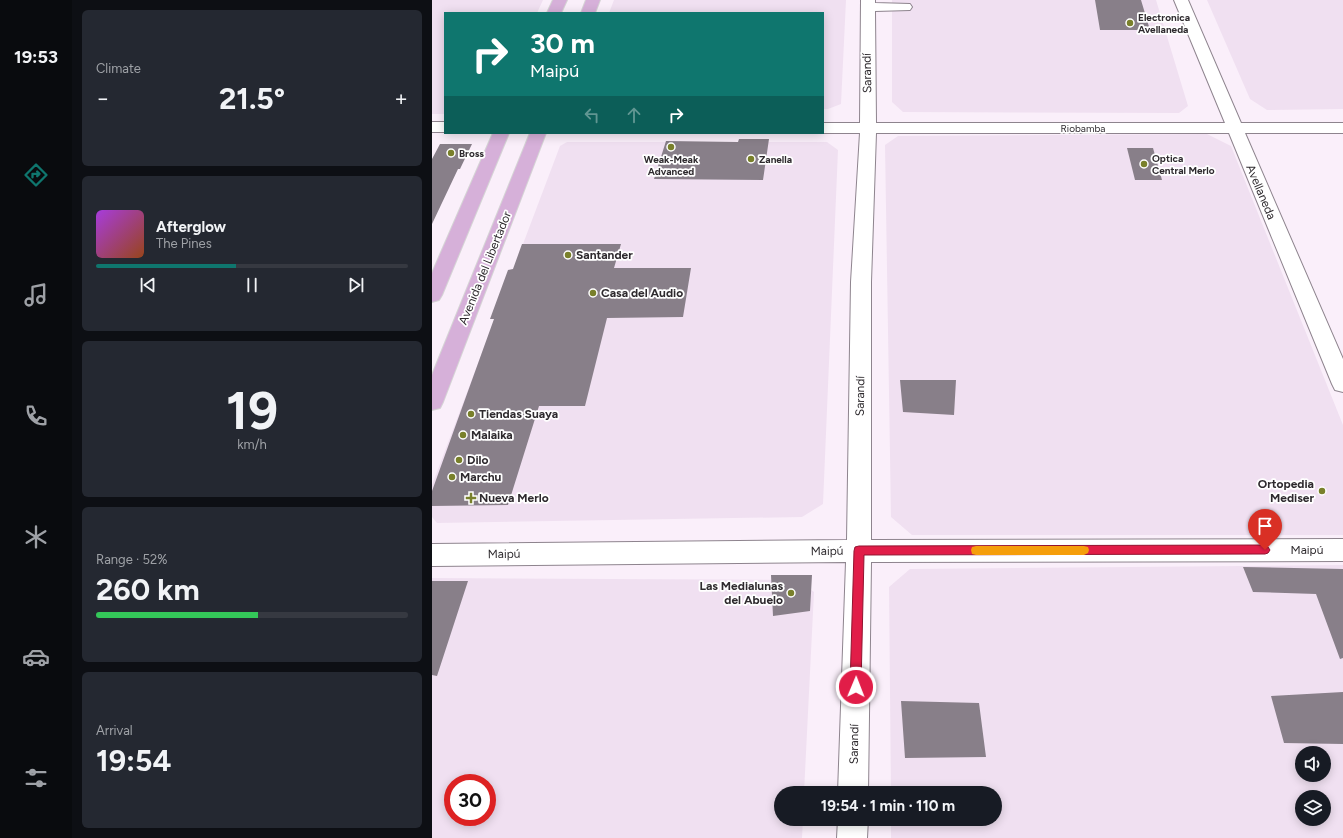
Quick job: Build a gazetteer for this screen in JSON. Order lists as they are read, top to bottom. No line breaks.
{"streets":{"main road":["Avenida del Libertador"],"street":["Sarandí","Riobamba","Avellaneda","Maipú"]},"crossings":[["Sarandí","Riobamba"],["Sarandí","Maipú"],["Riobamba","Avellaneda"]],"places":{"other":["Electronica Avellaneda","Weak-Meak Advanced","Bross","Zanella","Optica Central Merlo","Santander","Casa del Audio","Tiendas Suaya","Malaika","Dilo","Marchu","Ortopedia Mediser","Las Medialunas del Abuelo"],"health":["Nueva Merlo"]},"page":{"tabs":"19:53","tile":["Climate",["19","km/h"],["Range · 52%","260 km"],["Arrival","19:54"]],"turn":["30 m","Maipú"],"heat":["−","21.5°","+"],"song":["Afterglow","The Pines"],"limit":"30","trip":"19:54 · 1 min · 110 m"}}
